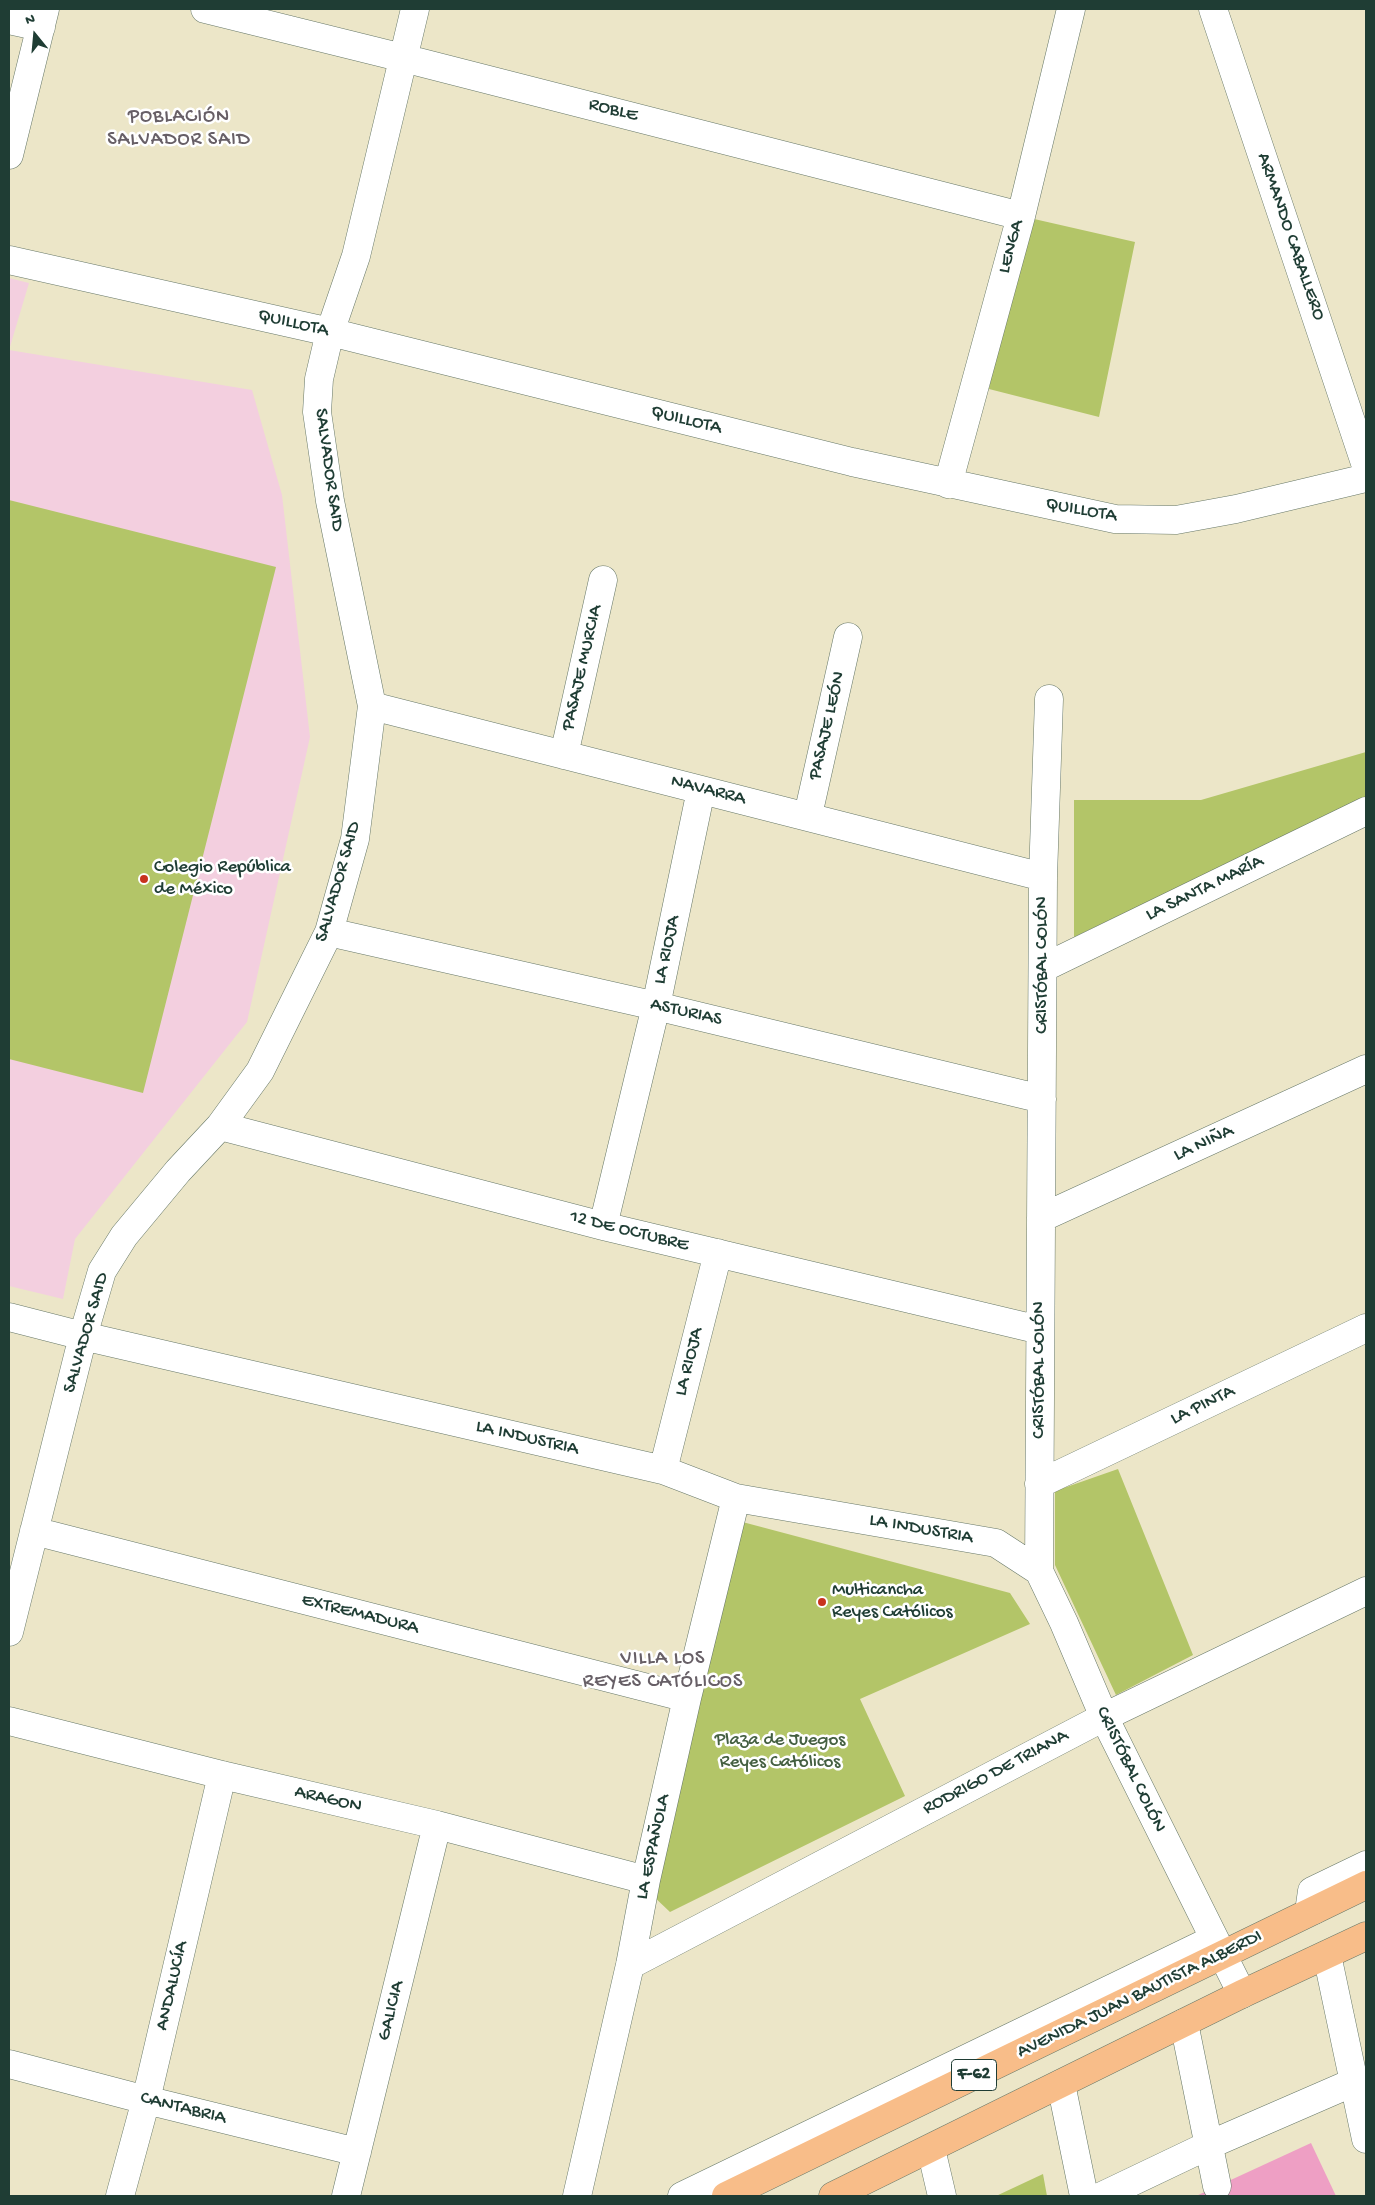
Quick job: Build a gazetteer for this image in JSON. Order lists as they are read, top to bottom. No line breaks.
{"streets":{"main road":["AVENIDA JUAN BAUTISTA ALBERDI","F-62"],"street":["ROBLE","ARMANDO CABALLERO","LENGA","QUILLOTA","SALVADOR SAID","PASAJE MURCIA","PASAJE LEÓN","NAVARRA","LA SANTA MARÍA","LA RIOJA","CRISTÓBAL COLÓN","ASTURIAS","LA NIÑA","12 DE OCTUBRE","LA PINTA","LA INDUSTRIA","EXTREMADURA","RODRIGO DE TRIANA","ARAGON","LA ESPAÑOLA","ANDALUCÍA","GALICIA","CANTABRIA"]},"crossings":[["ROBLE","LENGA"],["ROBLE","SALVADOR SAID"],["LENGA","QUILLOTA"],["QUILLOTA","SALVADOR SAID"],["SALVADOR SAID","NAVARRA"],["SALVADOR SAID","ASTURIAS"],["SALVADOR SAID","12 DE OCTUBRE"],["SALVADOR SAID","LA INDUSTRIA"],["SALVADOR SAID","EXTREMADURA"],["PASAJE MURCIA","NAVARRA"],["PASAJE LEÓN","NAVARRA"],["NAVARRA","LA RIOJA"],["NAVARRA","CRISTÓBAL COLÓN"],["LA SANTA MARÍA","CRISTÓBAL COLÓN"],["LA RIOJA","ASTURIAS"],["LA RIOJA","12 DE OCTUBRE"],["LA RIOJA","LA INDUSTRIA"],["CRISTÓBAL COLÓN","ASTURIAS"],["CRISTÓBAL COLÓN","LA NIÑA"],["CRISTÓBAL COLÓN","12 DE OCTUBRE"],["CRISTÓBAL COLÓN","LA PINTA"],["CRISTÓBAL COLÓN","LA INDUSTRIA"],["CRISTÓBAL COLÓN","RODRIGO DE TRIANA"],["CRISTÓBAL COLÓN","AVENIDA JUAN BAUTISTA ALBERDI"],["CRISTÓBAL COLÓN","F-62"],["LA INDUSTRIA","LA ESPAÑOLA"],["EXTREMADURA","LA ESPAÑOLA"],["RODRIGO DE TRIANA","LA ESPAÑOLA"],["ARAGON","LA ESPAÑOLA"],["ARAGON","ANDALUCÍA"],["ARAGON","GALICIA"],["ANDALUCÍA","CANTABRIA"],["GALICIA","CANTABRIA"]],"districts":["POBLACIÓN SALVADOR SAID","VILLA LOS REYES CATÓLICOS"],"parks":["Plaza de Juegos Reyes Católicos"],"places":["Colegio República de México","Multicancha Reyes Católicos"],"north":"top"}
